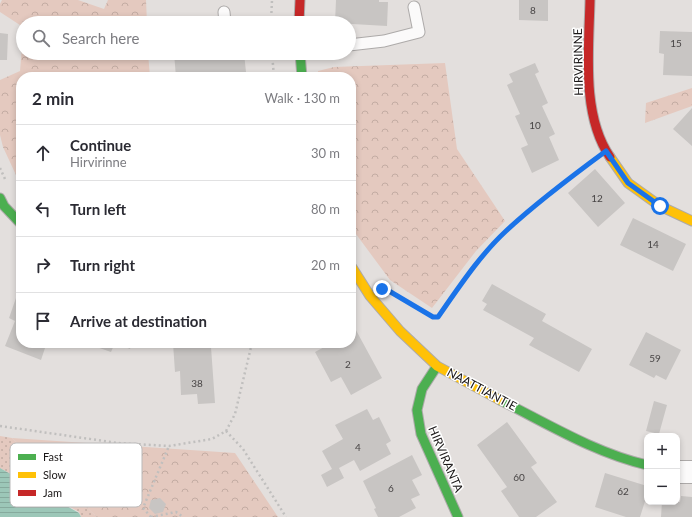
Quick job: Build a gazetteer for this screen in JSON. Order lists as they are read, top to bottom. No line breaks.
{"streets":{"street":["HIRVIRINNE","NAATTIANTIE","HIRVIRANTA"]},"crossings":[["NAATTIANTIE","HIRVIRANTA"]],"house_numbers":["8","15","10","12","14","59","2","38","4","60","6","62"],"legend":["Fast","Slow","Jam"],"page":{"search":"Search here","heading":["2 min","Walk · 130 m"],"list":[["Continue","Hirvirinne","30 m"],["Turn left","80 m"],["Turn right","20 m"],"Arrive at destination"],"map_buttons":["+","−"]}}
